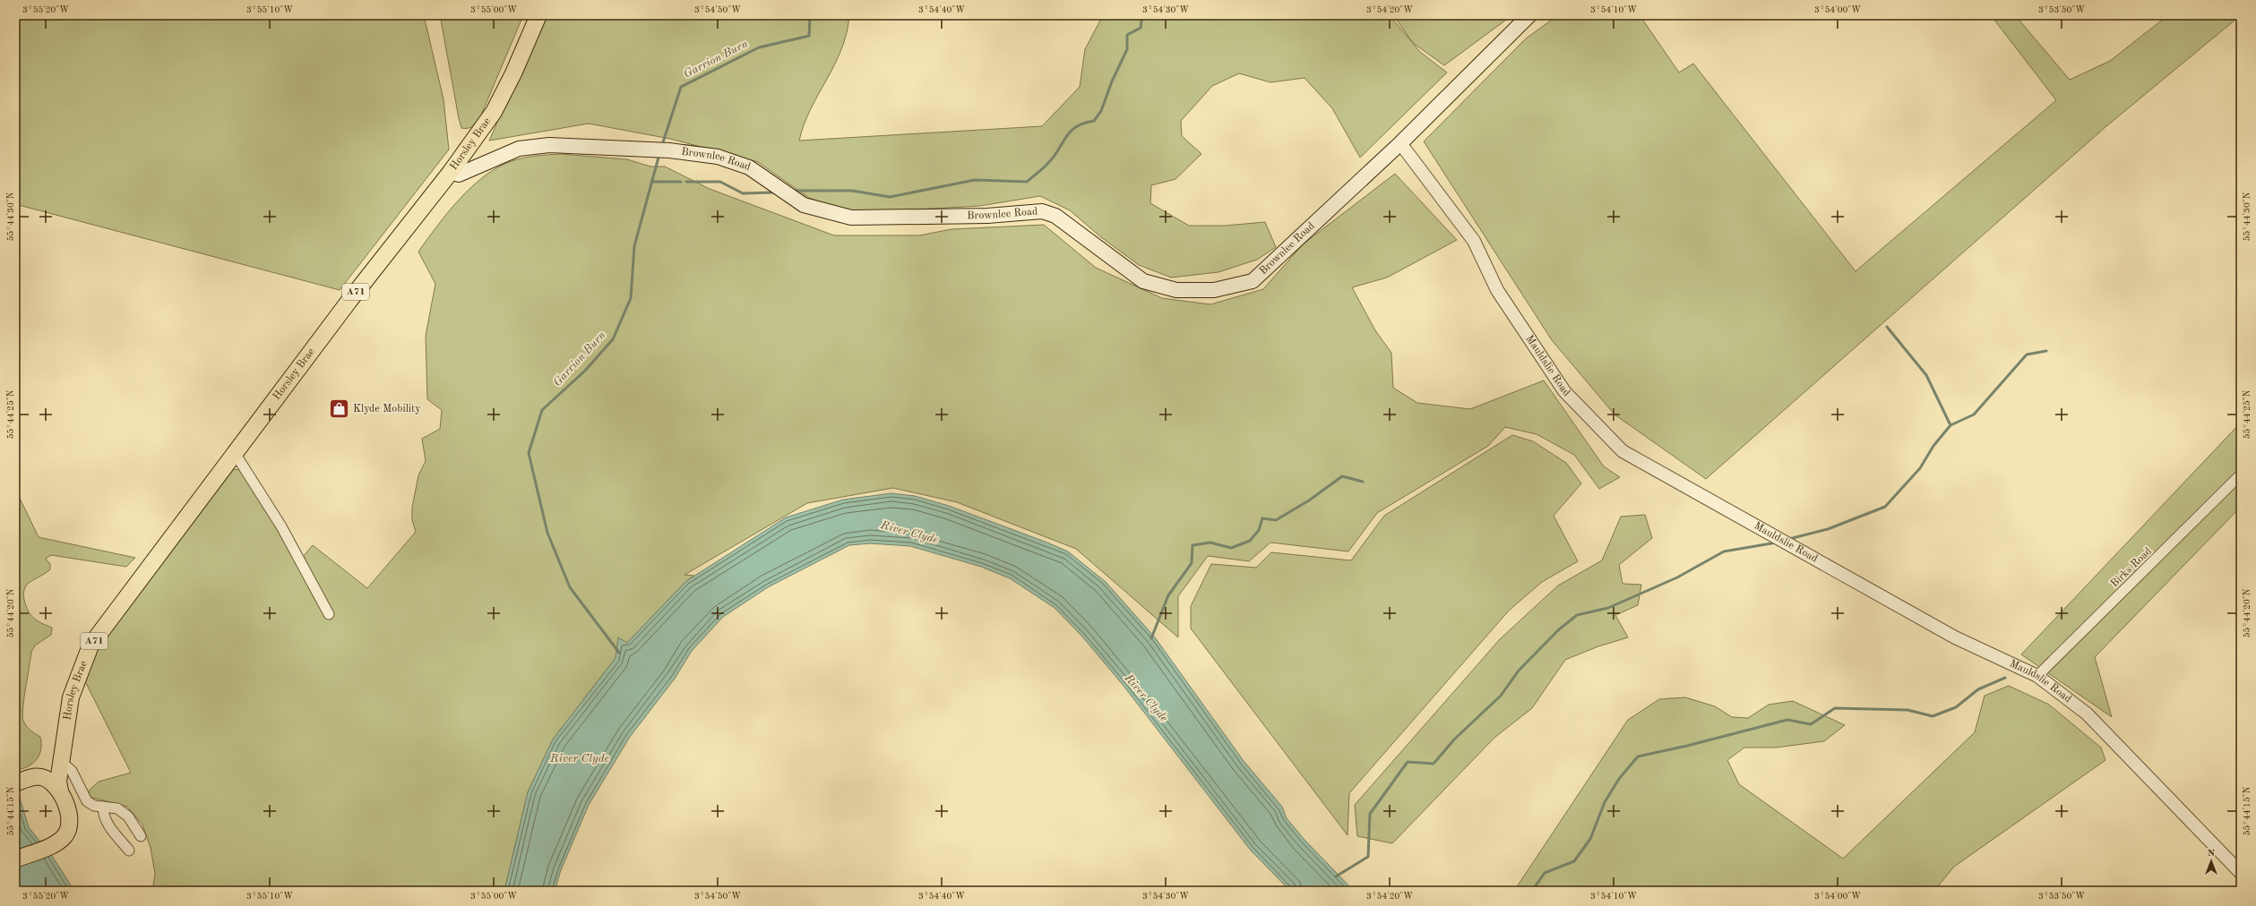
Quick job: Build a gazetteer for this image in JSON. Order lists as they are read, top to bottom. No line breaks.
{"streets":{"main road":["Horsley Brae","Brownlee Road","A71"],"street":["Mauldslie Road","Birks Road"]},"crossings":[["Horsley Brae","Brownlee Road"],["Horsley Brae","A71"],["Brownlee Road","Mauldslie Road"],["Mauldslie Road","Birks Road"]],"water":["Garrion Burn","River Clyde"],"places":{"shop":["Klyde Mobility"]},"north":"top","coordinates":["3°55'20\"W","3°55'10\"W","3°55'00\"W","3°54'50\"W","3°54'40\"W","3°54'30\"W","3°54'20\"W","3°54'10\"W","3°54'00\"W","3°53'50\"W","55°44'30\"N","55°44'25\"N","55°44'20\"N","55°44'15\"N"]}
